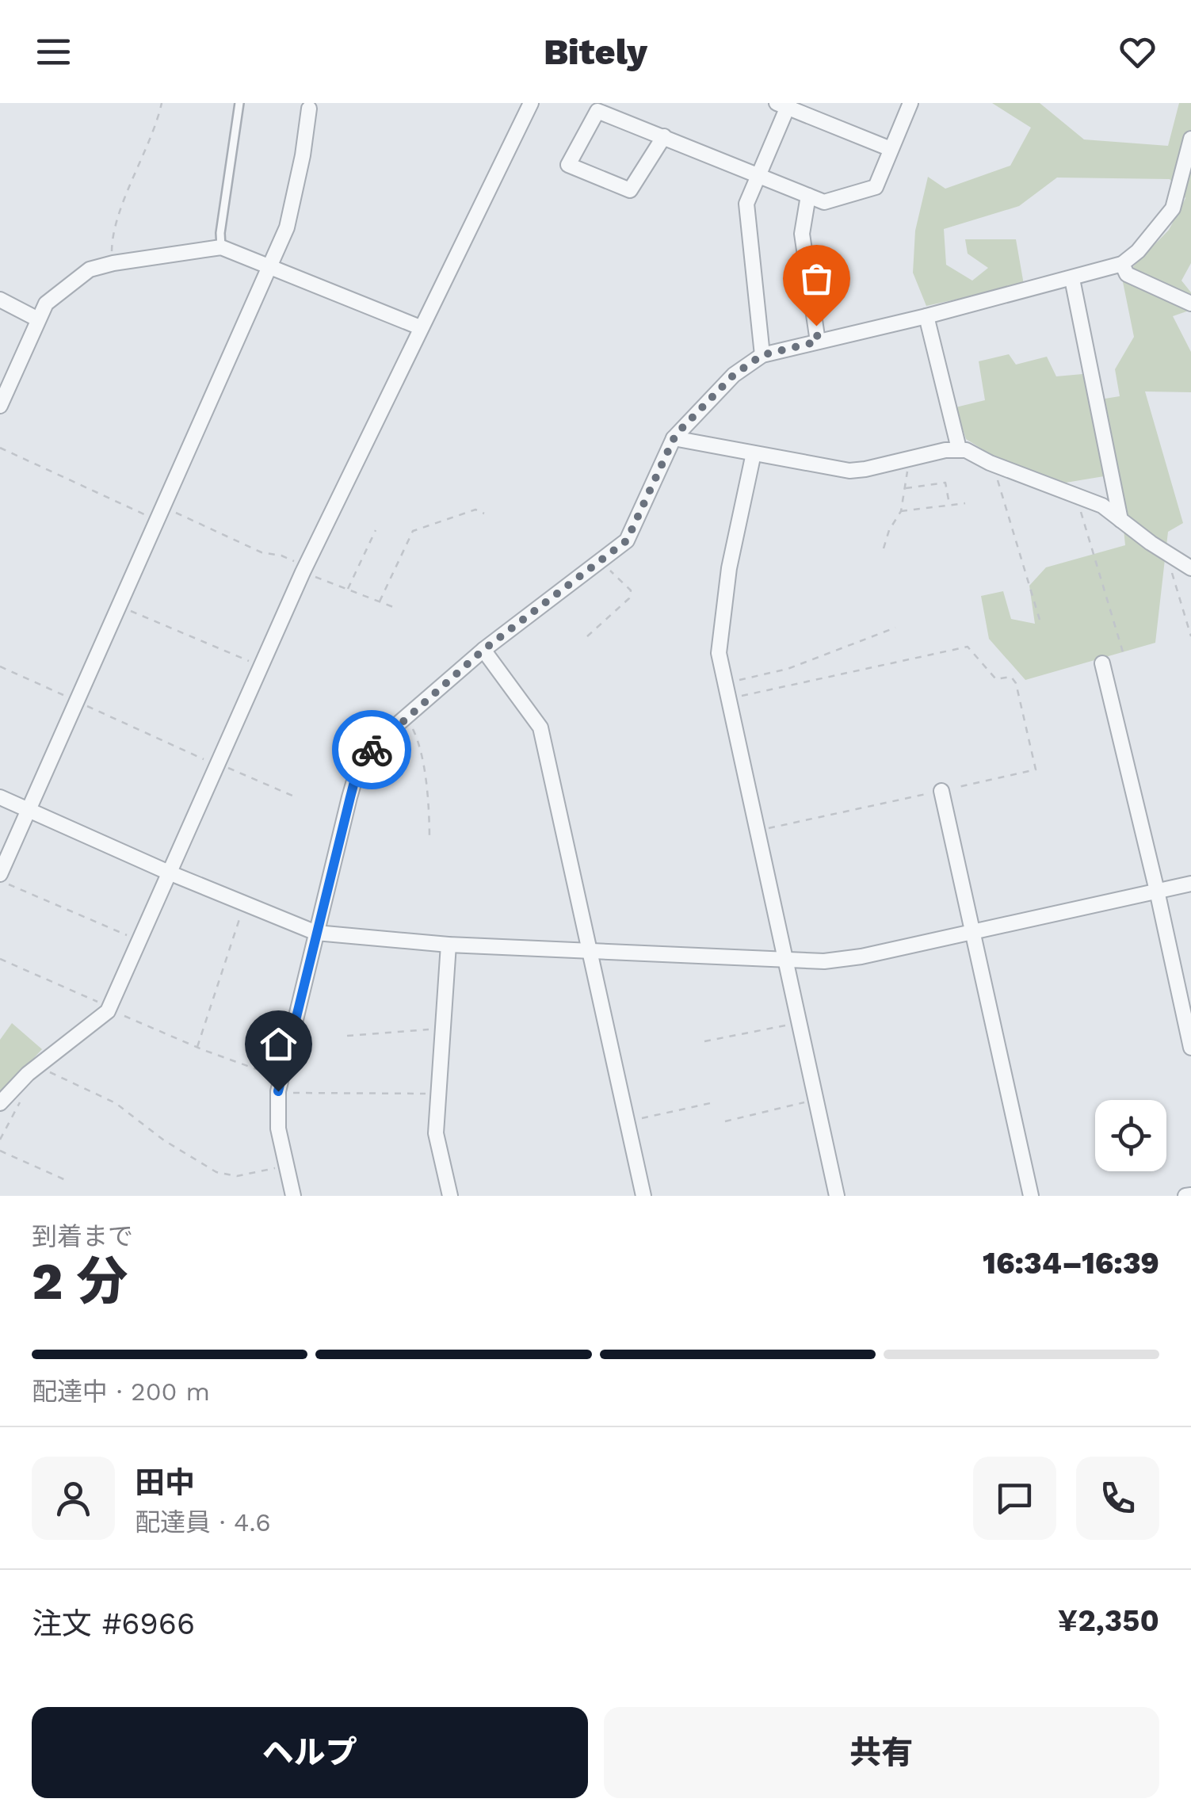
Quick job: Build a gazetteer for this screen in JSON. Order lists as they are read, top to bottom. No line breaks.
{"page":{"header":"Bitely","heading":["2 分","到着まで","16:34–16:39"],"panel":["田中","配達員 · 4.6","注文 #6966","¥2,350"],"bar":"配達中 · 200 m","buttons":["ヘルプ","共有"]}}
